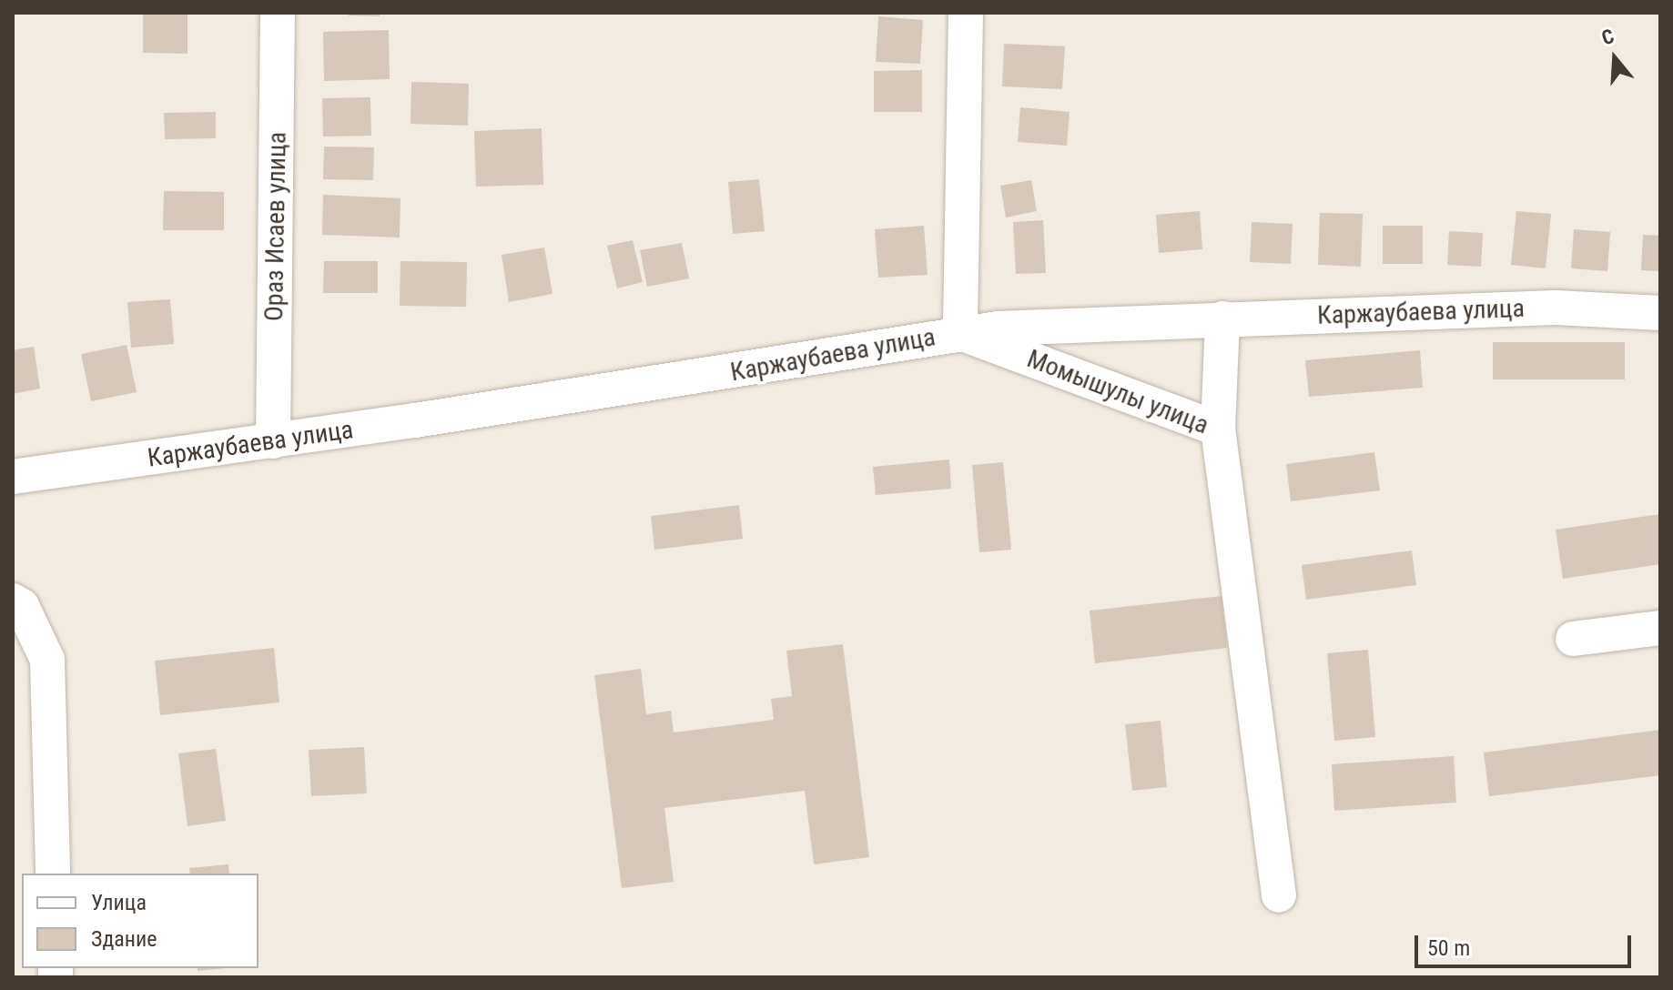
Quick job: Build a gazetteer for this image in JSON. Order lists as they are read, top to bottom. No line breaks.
{"streets":{"street":["Ораз Исаев улица","Каржаубаева улица","Момышулы улица"]},"crossings":[["Ораз Исаев улица","Каржаубаева улица"],["Каржаубаева улица","Момышулы улица"]],"legend":["Улица","Здание"],"scale_bar":"50 m","north":"top"}
